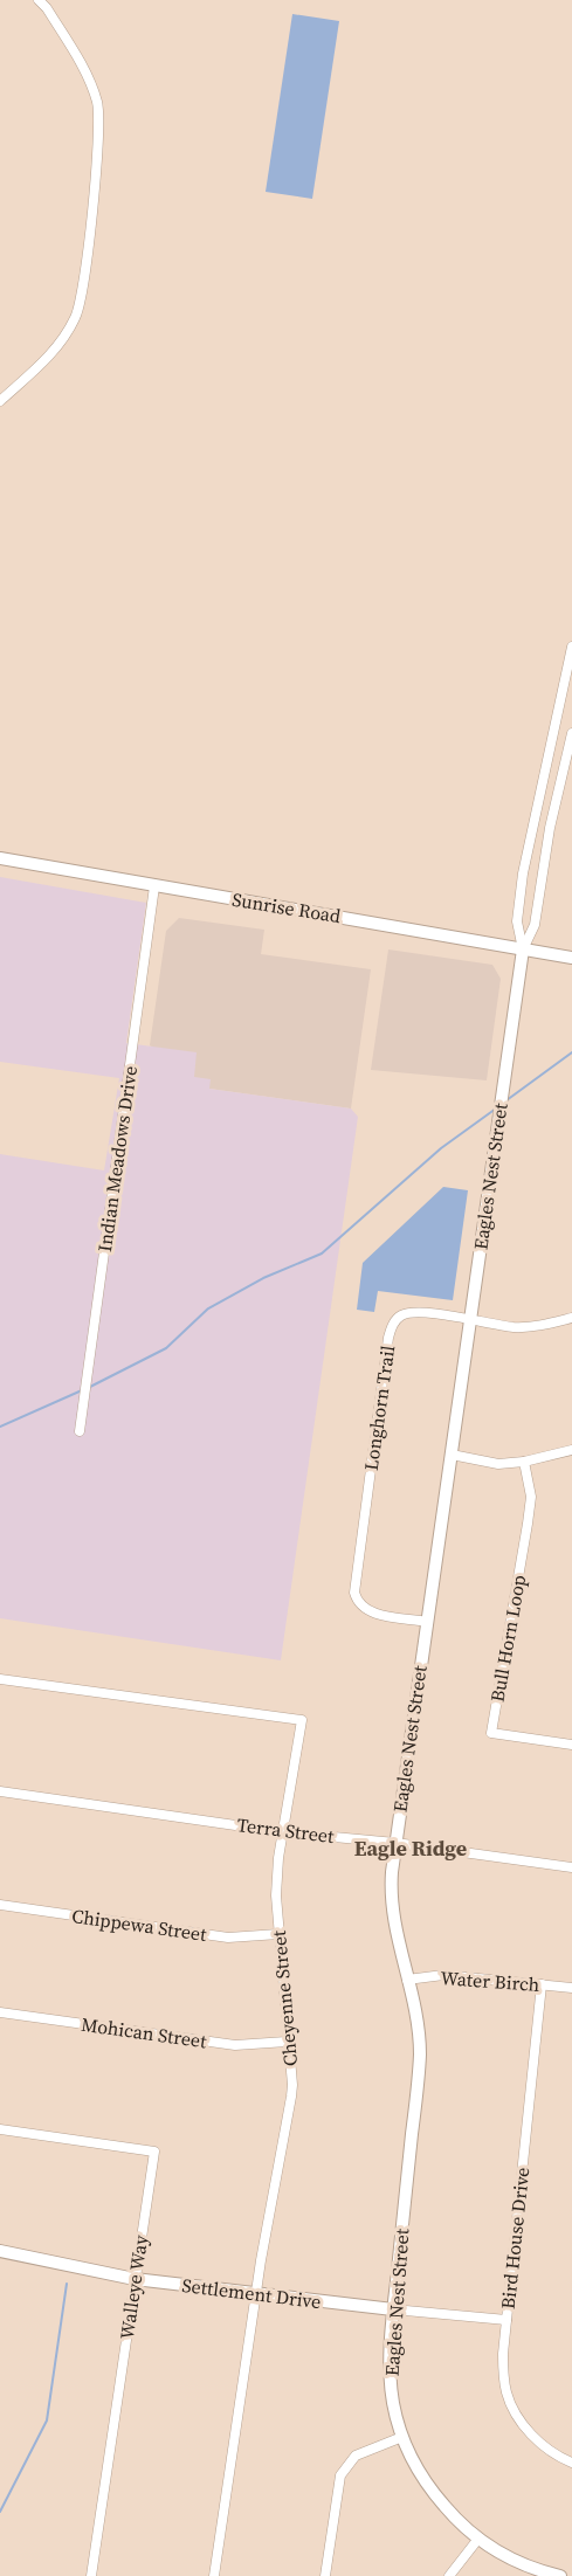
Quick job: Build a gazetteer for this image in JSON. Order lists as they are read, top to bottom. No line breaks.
{"streets":{"street":["Sunrise Road","Indian Meadows Drive","Eagles Nest Street","Longhorn Trail","Bull Horn Loop","Terra Street","Chippewa Street","Water Birch","Cheyenne Street","Mohican Street","Bird House Drive","Walleye Way","Settlement Drive"]},"crossings":[["Sunrise Road","Indian Meadows Drive"],["Sunrise Road","Eagles Nest Street"],["Eagles Nest Street","Longhorn Trail"],["Eagles Nest Street","Terra Street"],["Eagles Nest Street","Water Birch"],["Eagles Nest Street","Settlement Drive"],["Terra Street","Cheyenne Street"],["Chippewa Street","Cheyenne Street"],["Water Birch","Bird House Drive"],["Cheyenne Street","Mohican Street"],["Cheyenne Street","Settlement Drive"],["Bird House Drive","Settlement Drive"],["Walleye Way","Settlement Drive"]],"districts":["Eagle Ridge"]}
